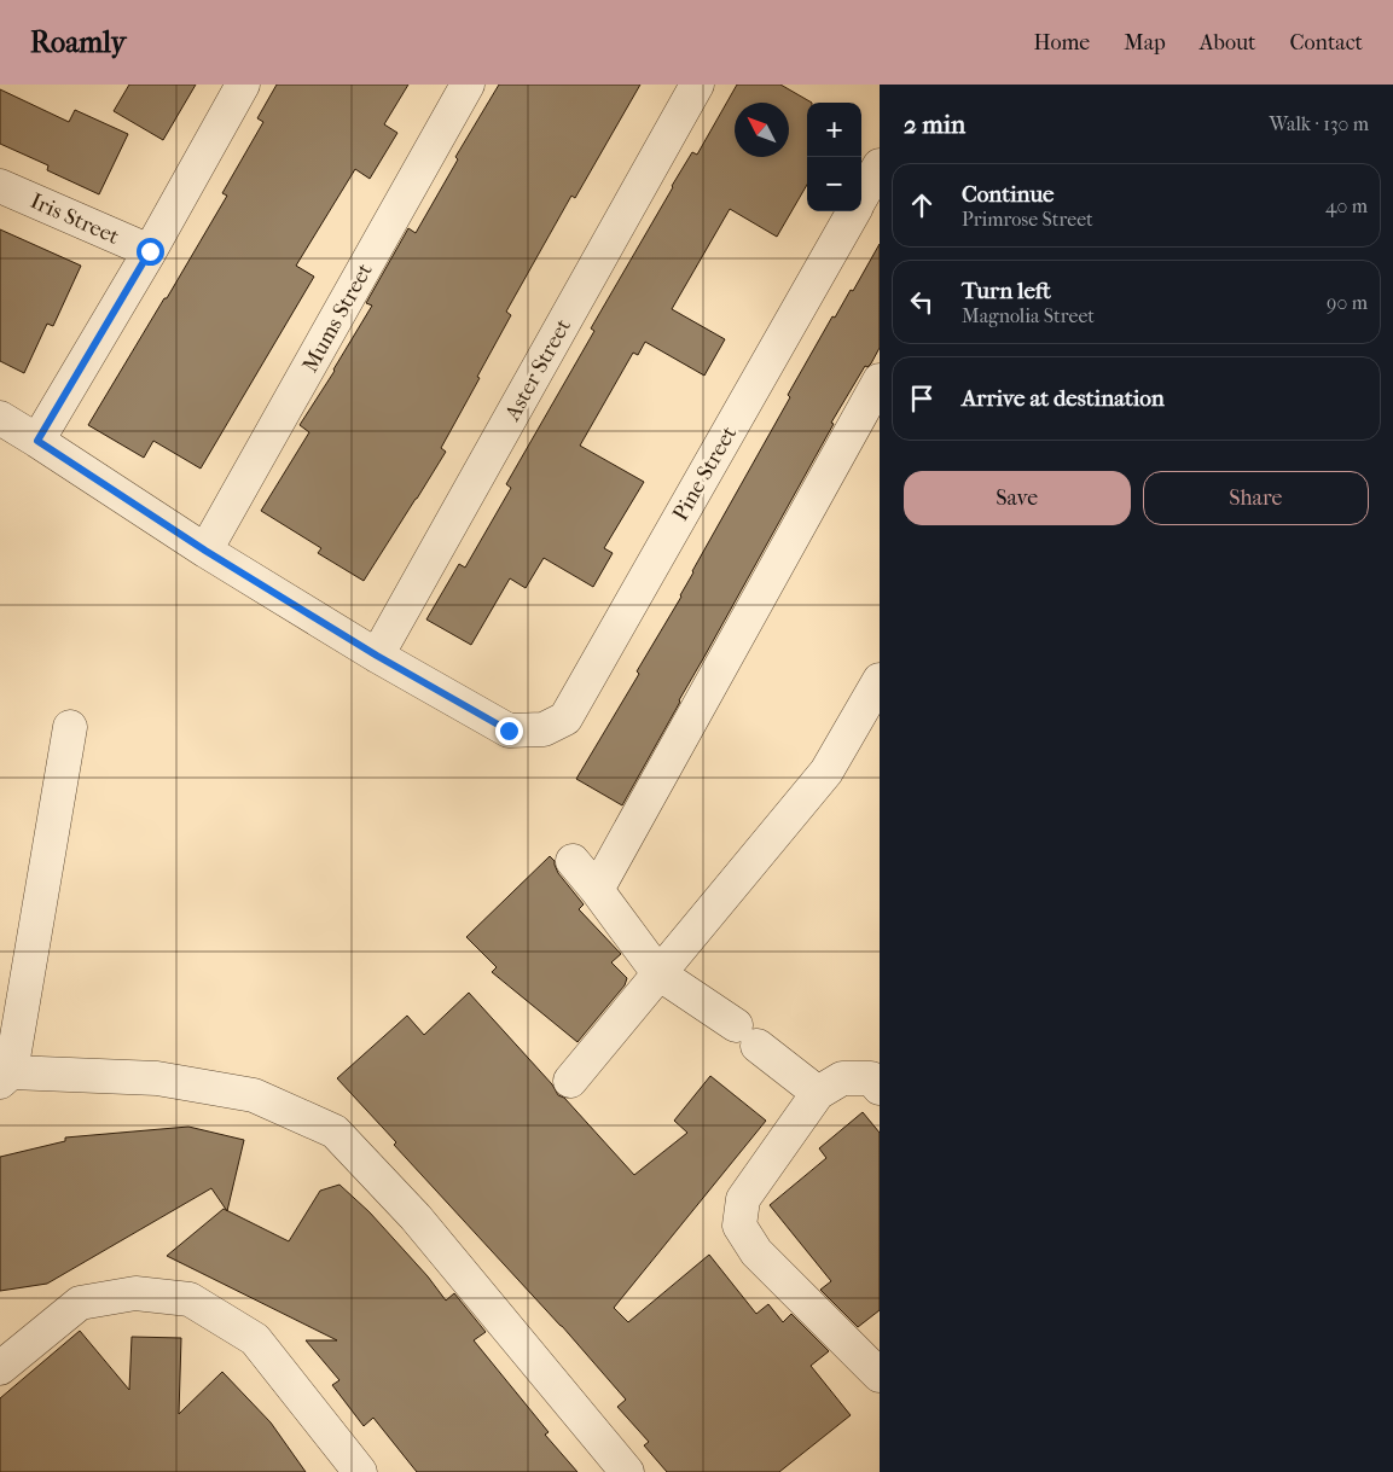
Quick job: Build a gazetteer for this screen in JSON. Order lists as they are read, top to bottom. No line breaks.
{"streets":{"street":["Iris Street","Mums Street","Aster Street","Pine Street"]},"crossings":[["Aster Street","Pine Street"]],"north":"top left","page":{"header":"Roamly","nav":["Home","Map","About","Contact"],"heading":["2 min","Walk · 130 m"],"map_buttons":["+","−"],"list":[["Continue","Primrose Street","40 m"],["Turn left","Magnolia Street","90 m"],"Arrive at destination"],"buttons":["Save","Share"]}}
